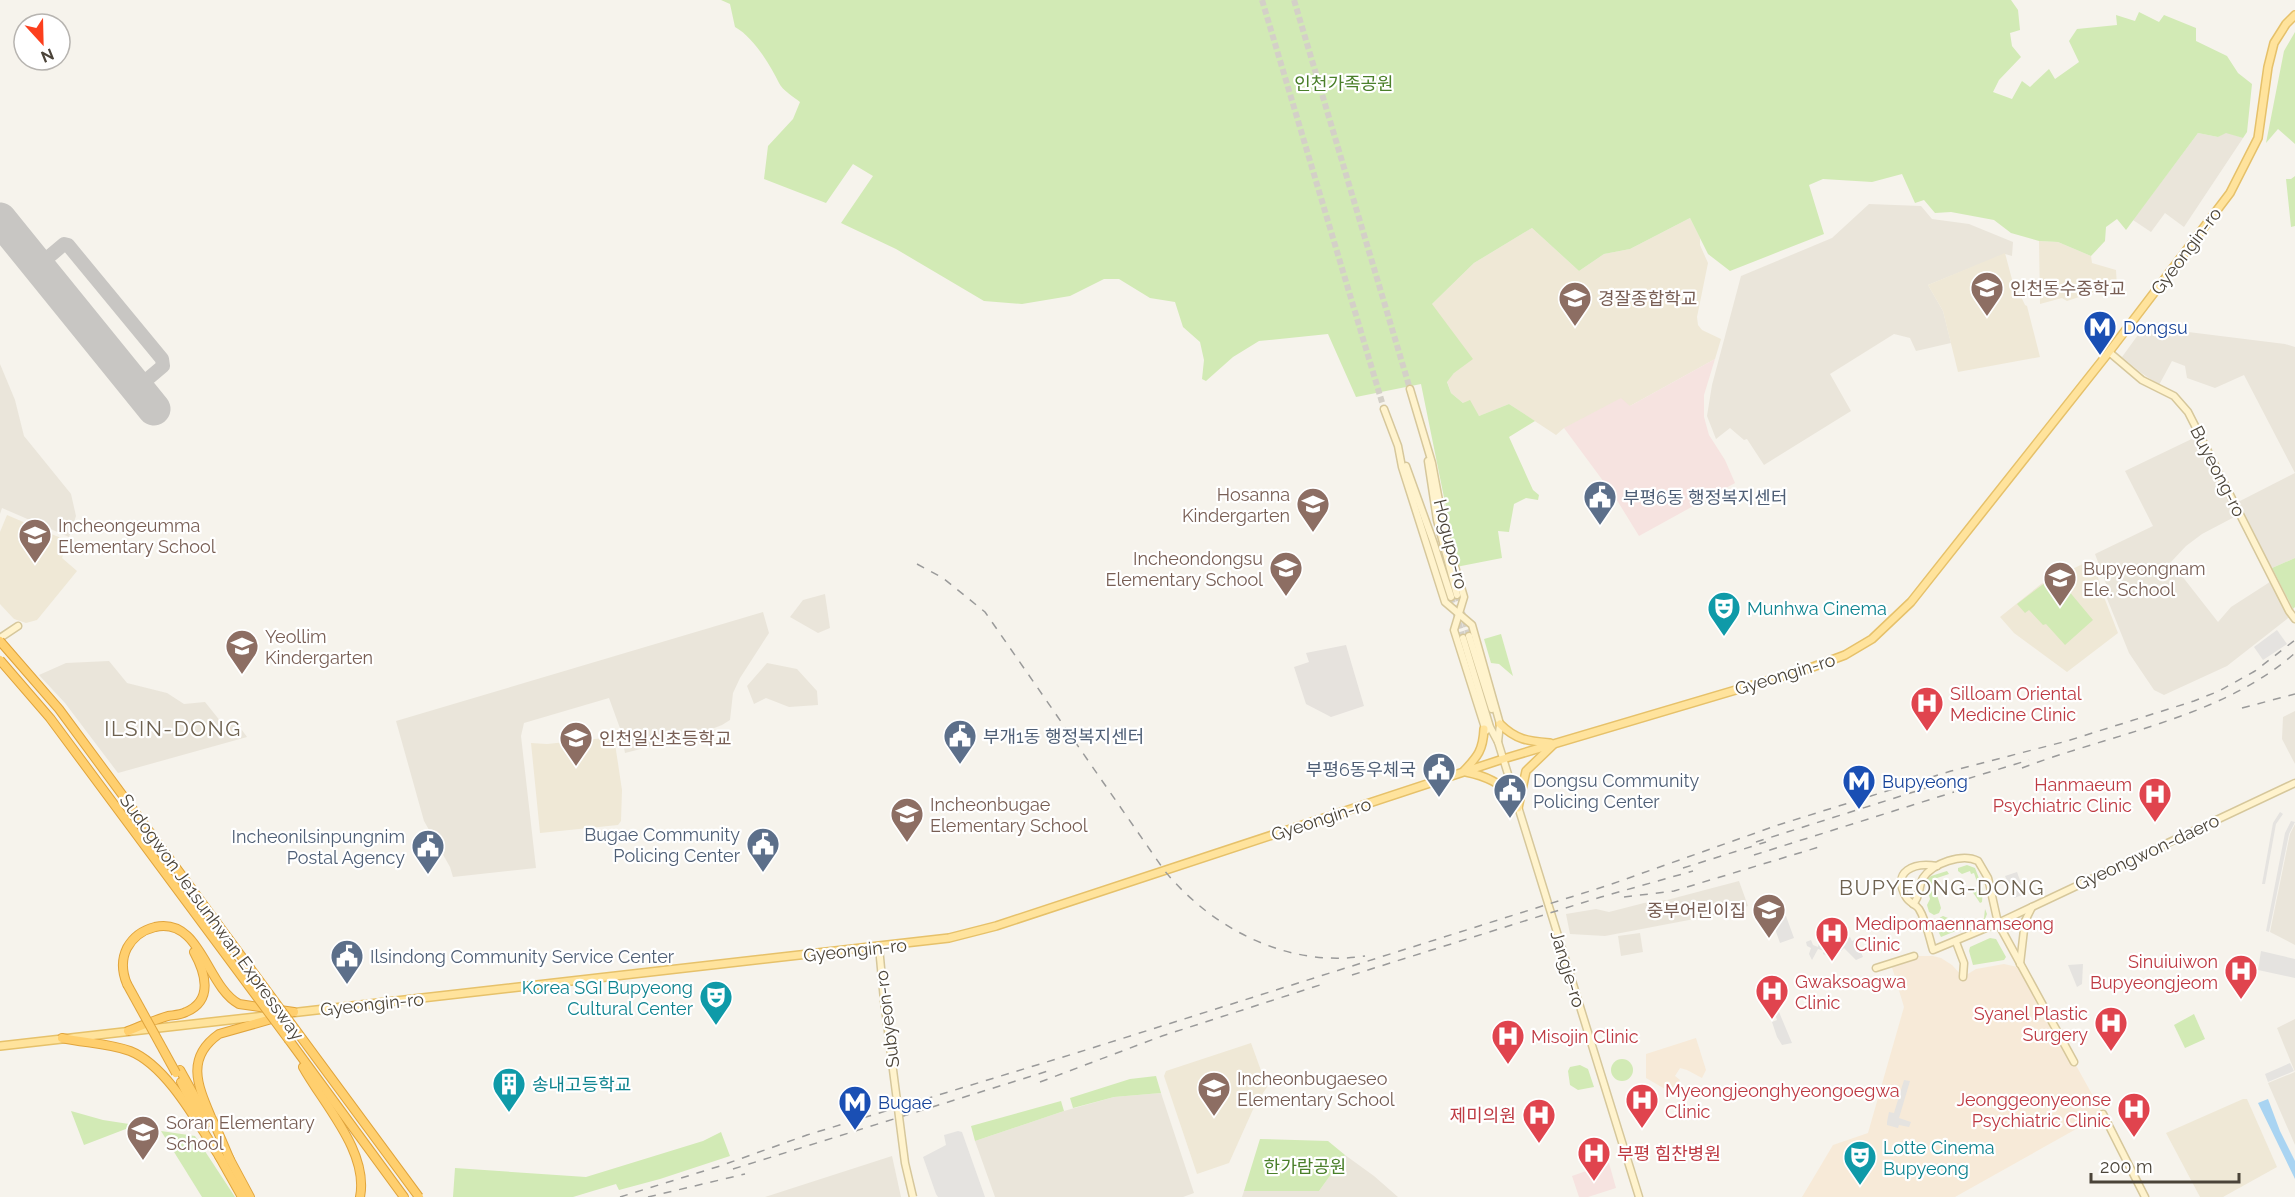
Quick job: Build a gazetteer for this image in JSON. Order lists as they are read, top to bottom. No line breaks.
{"streets":{"highway":["Sudogwon Je1sunhwan Expressway"],"main road":["Gyeongin-ro","Buyeong-ro","Hogupo-ro","Gyeongwon-daero","Jangje-ro","Subyeon-ro"]},"crossings":[["Gyeongin-ro","Buyeong-ro"],["Gyeongin-ro","Jangje-ro"],["Gyeongin-ro","Subyeon-ro"]],"districts":["ILSIN-DONG","BUPYEONG-DONG"],"parks":["인천가족공원","한가람공원"],"places":{"school or university":["인천동수중학교","경잘종합학교","Hosanna Kindergarten","Incheongeumma Elementary School","Incheondongsu Elementary School","Bupyeongnam Ele. School","Yeollim Kindergarten","인천일신초등학교","Incheonbugae Elementary School","중부어린이집","Incheonbugaeseo Elementary School","Soran Elementary School"],"metro station":["Dongsu","Bupyeong","Bugae"],"public building":["부평6동 행정복지센터","부개1동 행정복지센터","부평6동우체국","Dongsu Community Policing Center","Bugae Community Policing Center","Incheonilsinpungnim Postal Agency","Ilsindong Community Service Center"],"theatre":["Munhwa Cinema","Korea SGI Bupyeong Cultural Center","Lotte Cinema Bupyeong"],"hospital":["Silloam Oriental Medicine Clinic","Hanmaeum Psychiatric Clinic","Medipomaennamseong Clinic","Sinuiuiwon Bupyeongjeom","Gwaksoagwa Clinic","Syanel Plastic Surgery","Misojin Clinic","Myeongjeonghyeongoegwa Clinic","Jeonggeonyeonse Psychiatric Clinic","제미의원","부평 힘찬병원"],"building":["송내고등학교"]},"scale_bar":"200 m","north":"bottom"}
